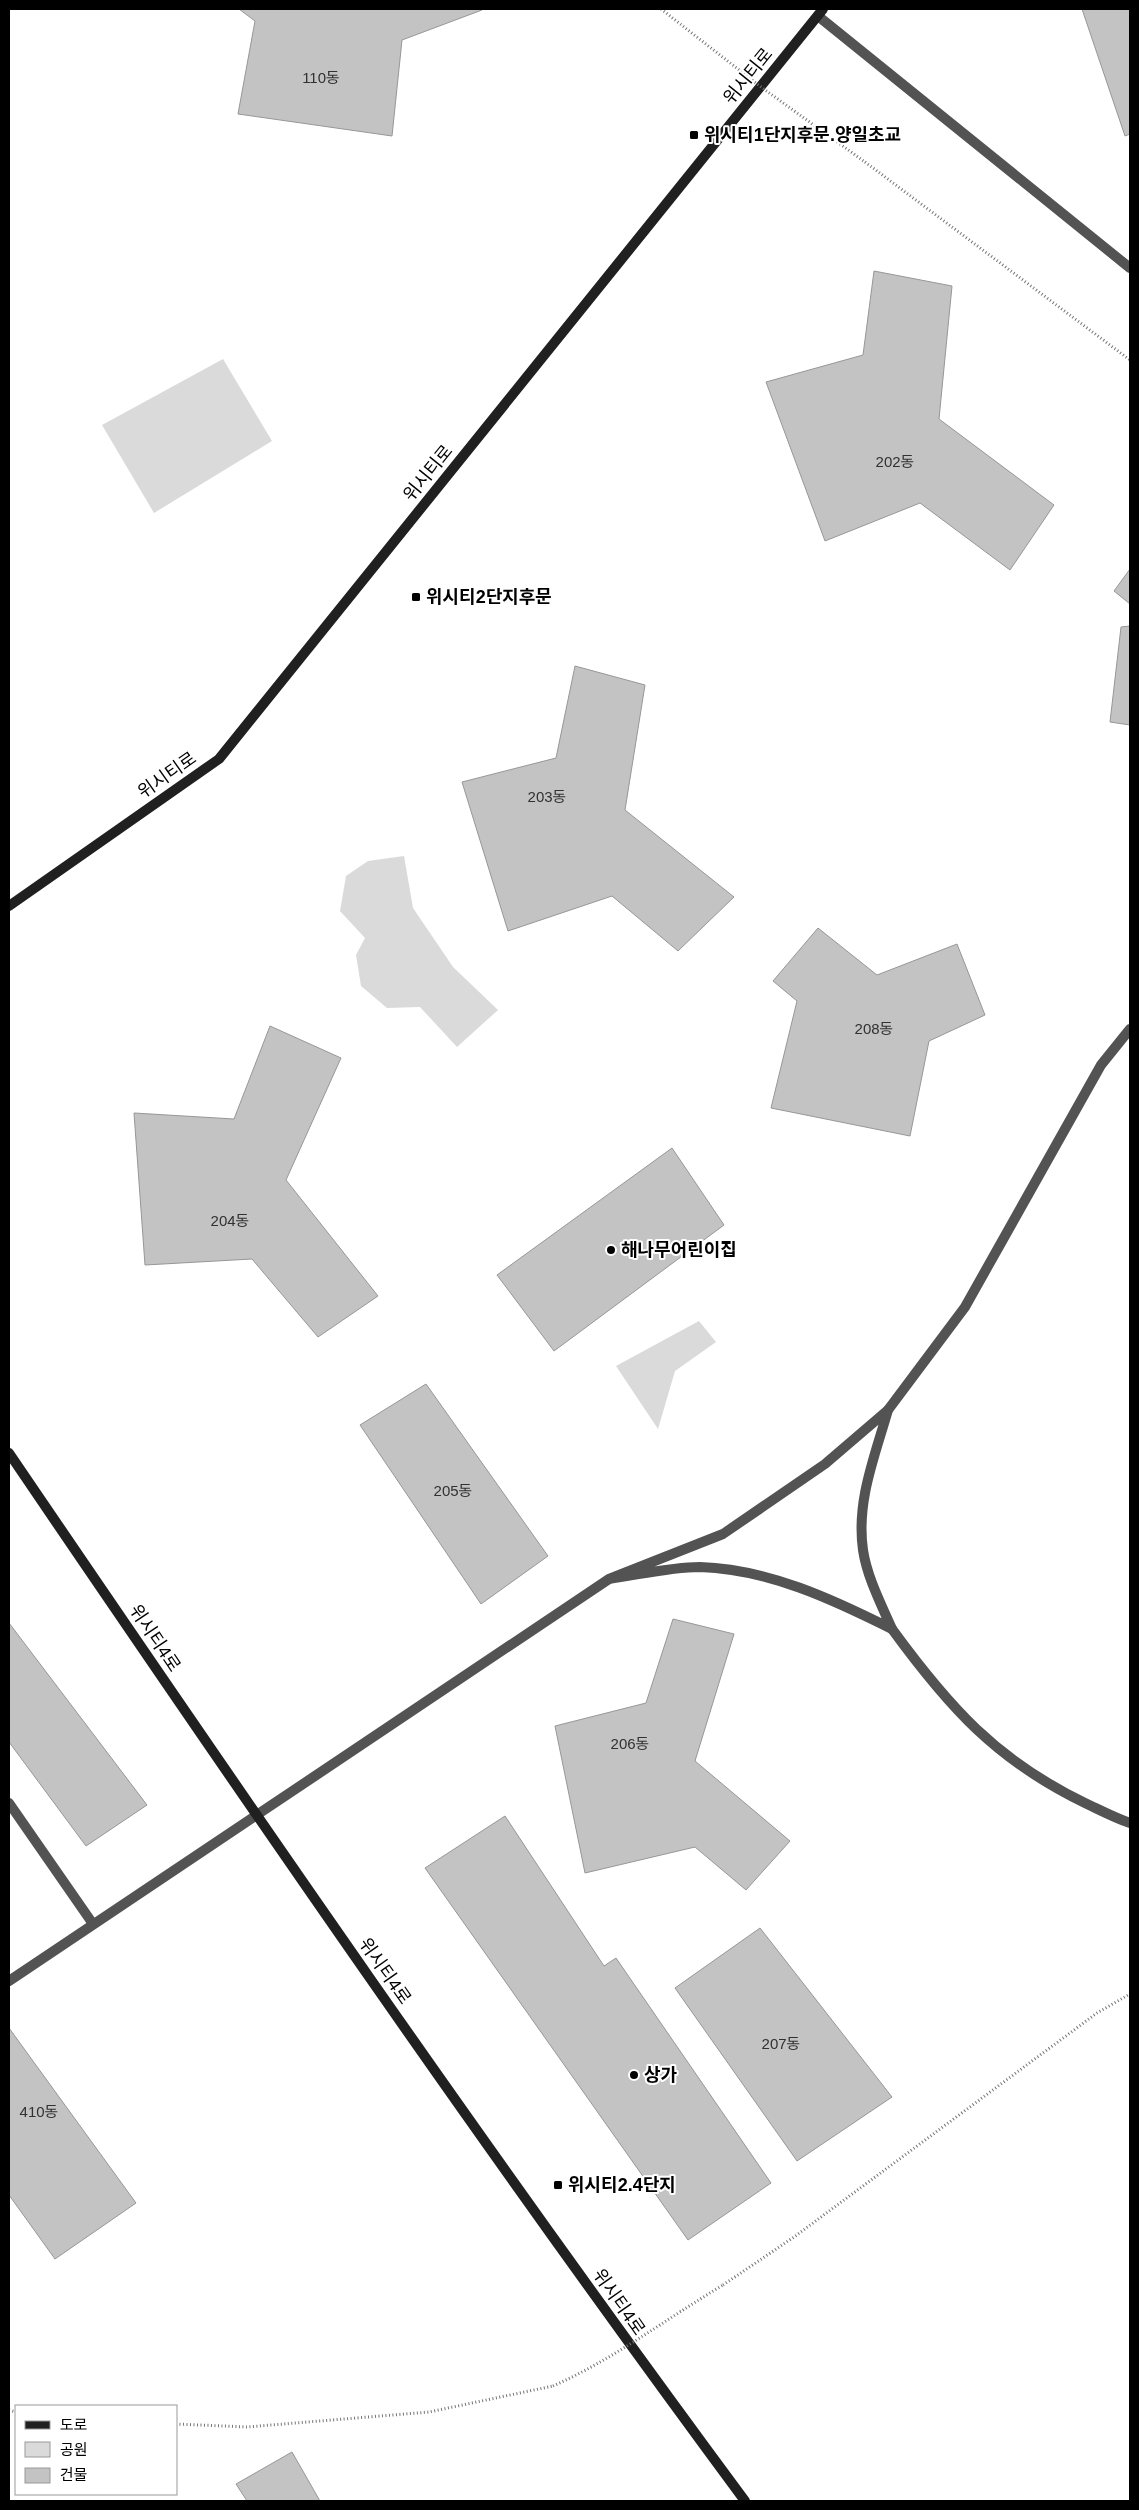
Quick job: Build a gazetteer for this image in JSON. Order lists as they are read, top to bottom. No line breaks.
{"streets":{"street":["위시티로","위시티4로"]},"places":{"transit":["위시티1단지후문.양일초교","위시티2단지후문","위시티2.4단지"],"other":["해나무어린이집","상가"]},"house_numbers":["110동","202동","203동","208동","204동","205동","206동","207동","410동"],"legend":["도로","공원","건물"]}
